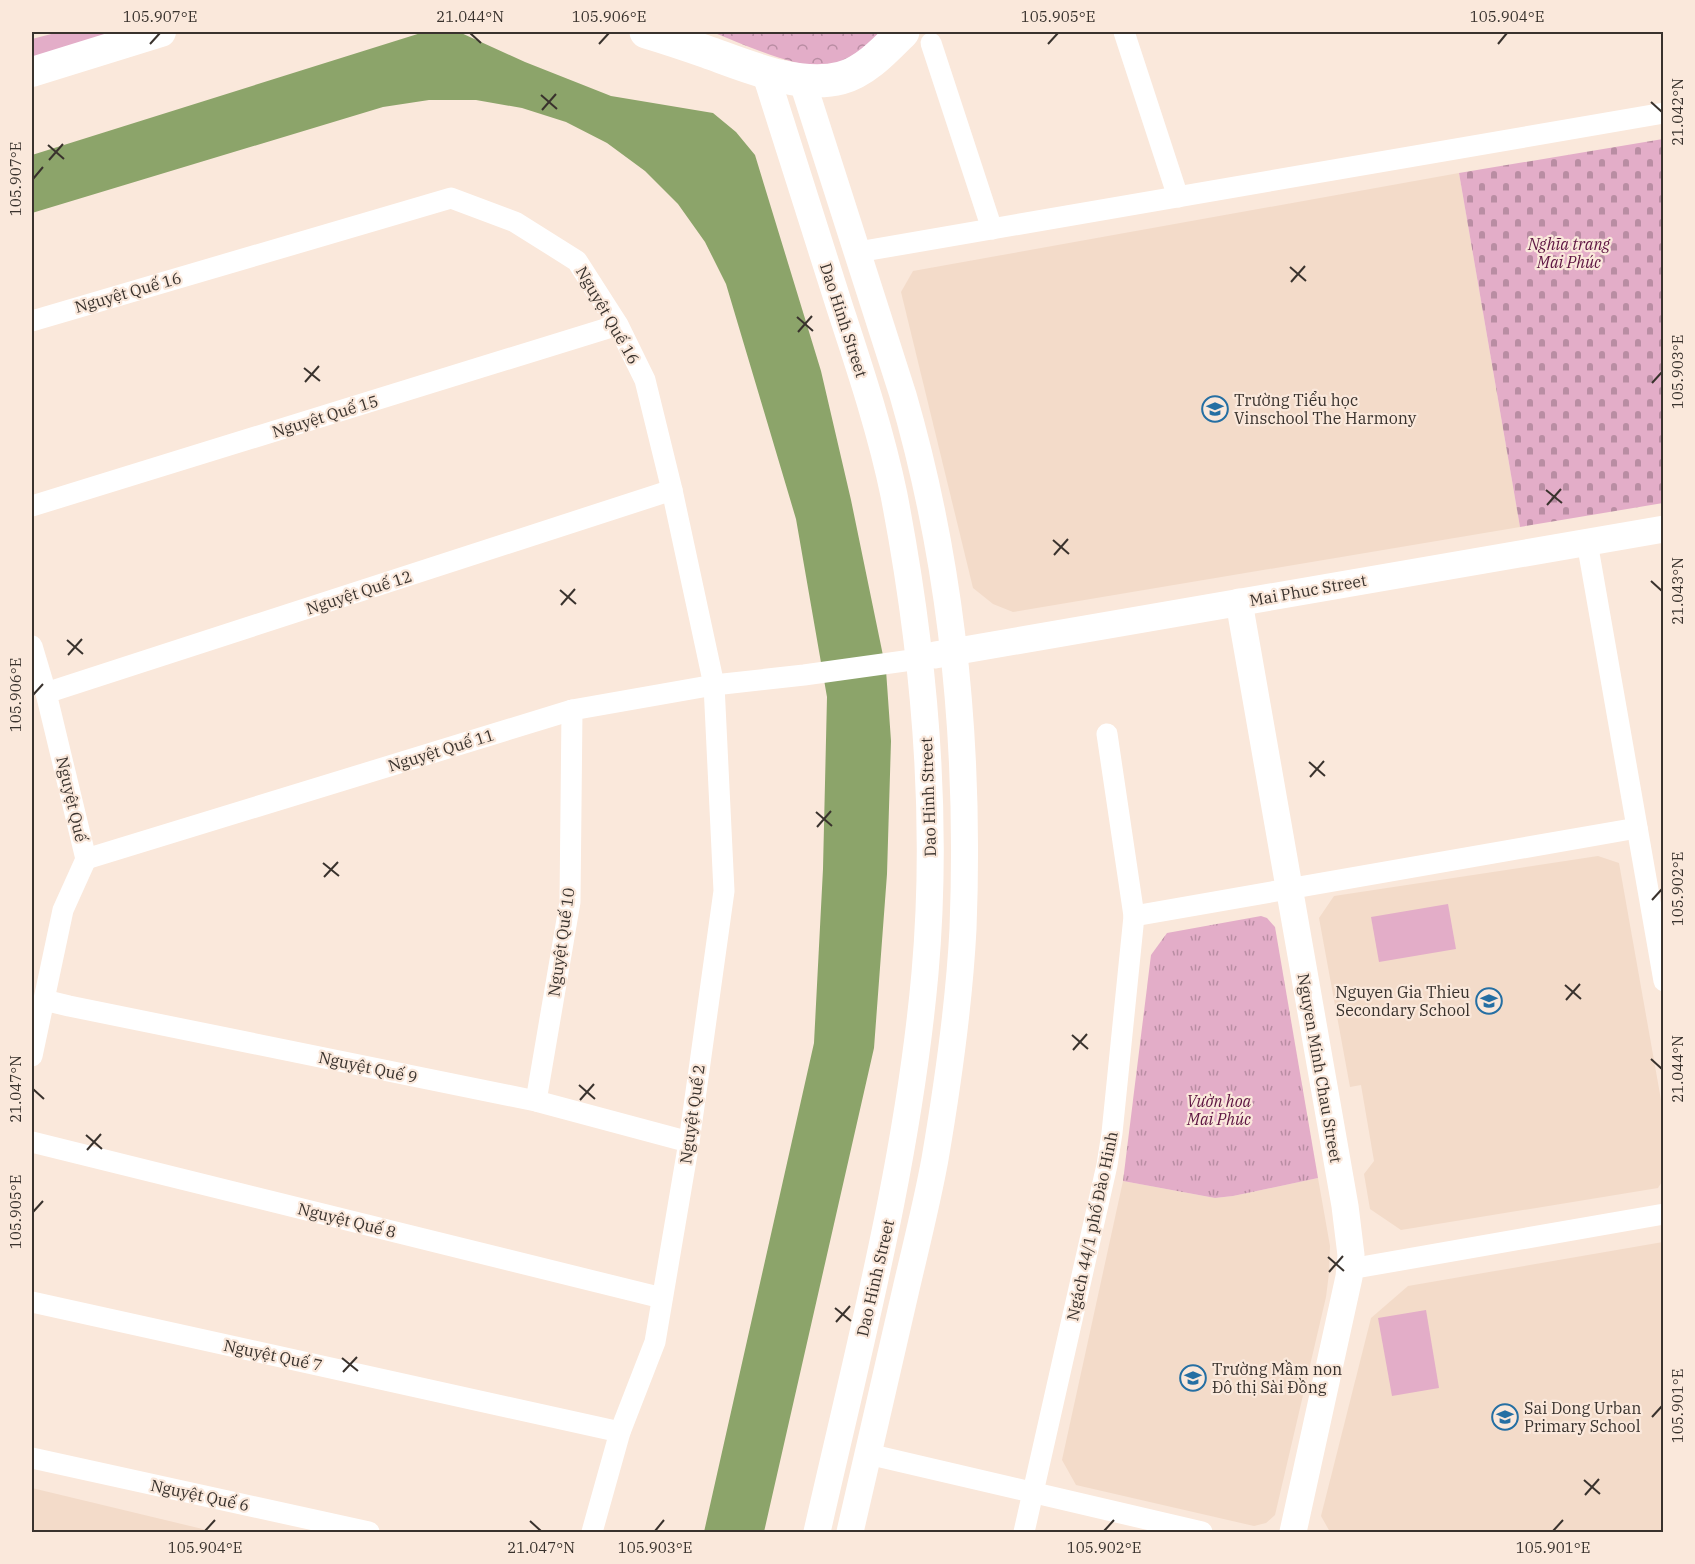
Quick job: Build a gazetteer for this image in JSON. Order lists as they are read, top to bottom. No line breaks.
{"streets":{"street":["Nguyệt Quế 16","Dao Hinh Street","Nguyệt Quế 15","Mai Phuc Street","Nguyệt Quế 12","Nguyệt Quế 11","Nguyệt Quế","Nguyệt Quế 10","Nguyệt Quế 9","Nguyen Minh Chau Street","Nguyệt Quế 2","Nguyệt Quế 8","Ngách 44/1 phố Đào Hinh","Nguyệt Quế 7","Nguyệt Quế 6"]},"crossings":[["Nguyệt Quế 16","Nguyệt Quế 15"],["Nguyệt Quế 16","Nguyệt Quế 12"],["Nguyệt Quế 16","Nguyệt Quế 11"],["Nguyệt Quế 16","Nguyệt Quế 2"],["Dao Hinh Street","Mai Phuc Street"],["Dao Hinh Street","Nguyệt Quế 11"],["Mai Phuc Street","Nguyệt Quế 11"],["Mai Phuc Street","Nguyen Minh Chau Street"],["Nguyệt Quế 12","Nguyệt Quế"],["Nguyệt Quế 11","Nguyệt Quế"],["Nguyệt Quế 11","Nguyệt Quế 10"],["Nguyệt Quế 11","Nguyệt Quế 2"],["Nguyệt Quế","Nguyệt Quế 9"],["Nguyệt Quế 10","Nguyệt Quế 9"],["Nguyệt Quế 9","Nguyệt Quế 2"],["Nguyệt Quế 2","Nguyệt Quế 8"],["Nguyệt Quế 2","Nguyệt Quế 7"]],"parks":["Nghĩa trang Mai Phúc","Vườn hoa Mai Phúc"],"places":{"school or university":["Trường Tiểu học Vinschool The Harmony","Nguyen Gia Thieu Secondary School","Trường Mầm non Đô thị Sài Đồng","Sai Dong Urban Primary School"]},"coordinates":["105.907°E","21.044°N","105.906°E","105.905°E","105.904°E","21.042°N","105.903°E","21.043°N","105.902°E","21.047°N","105.901°E"]}
